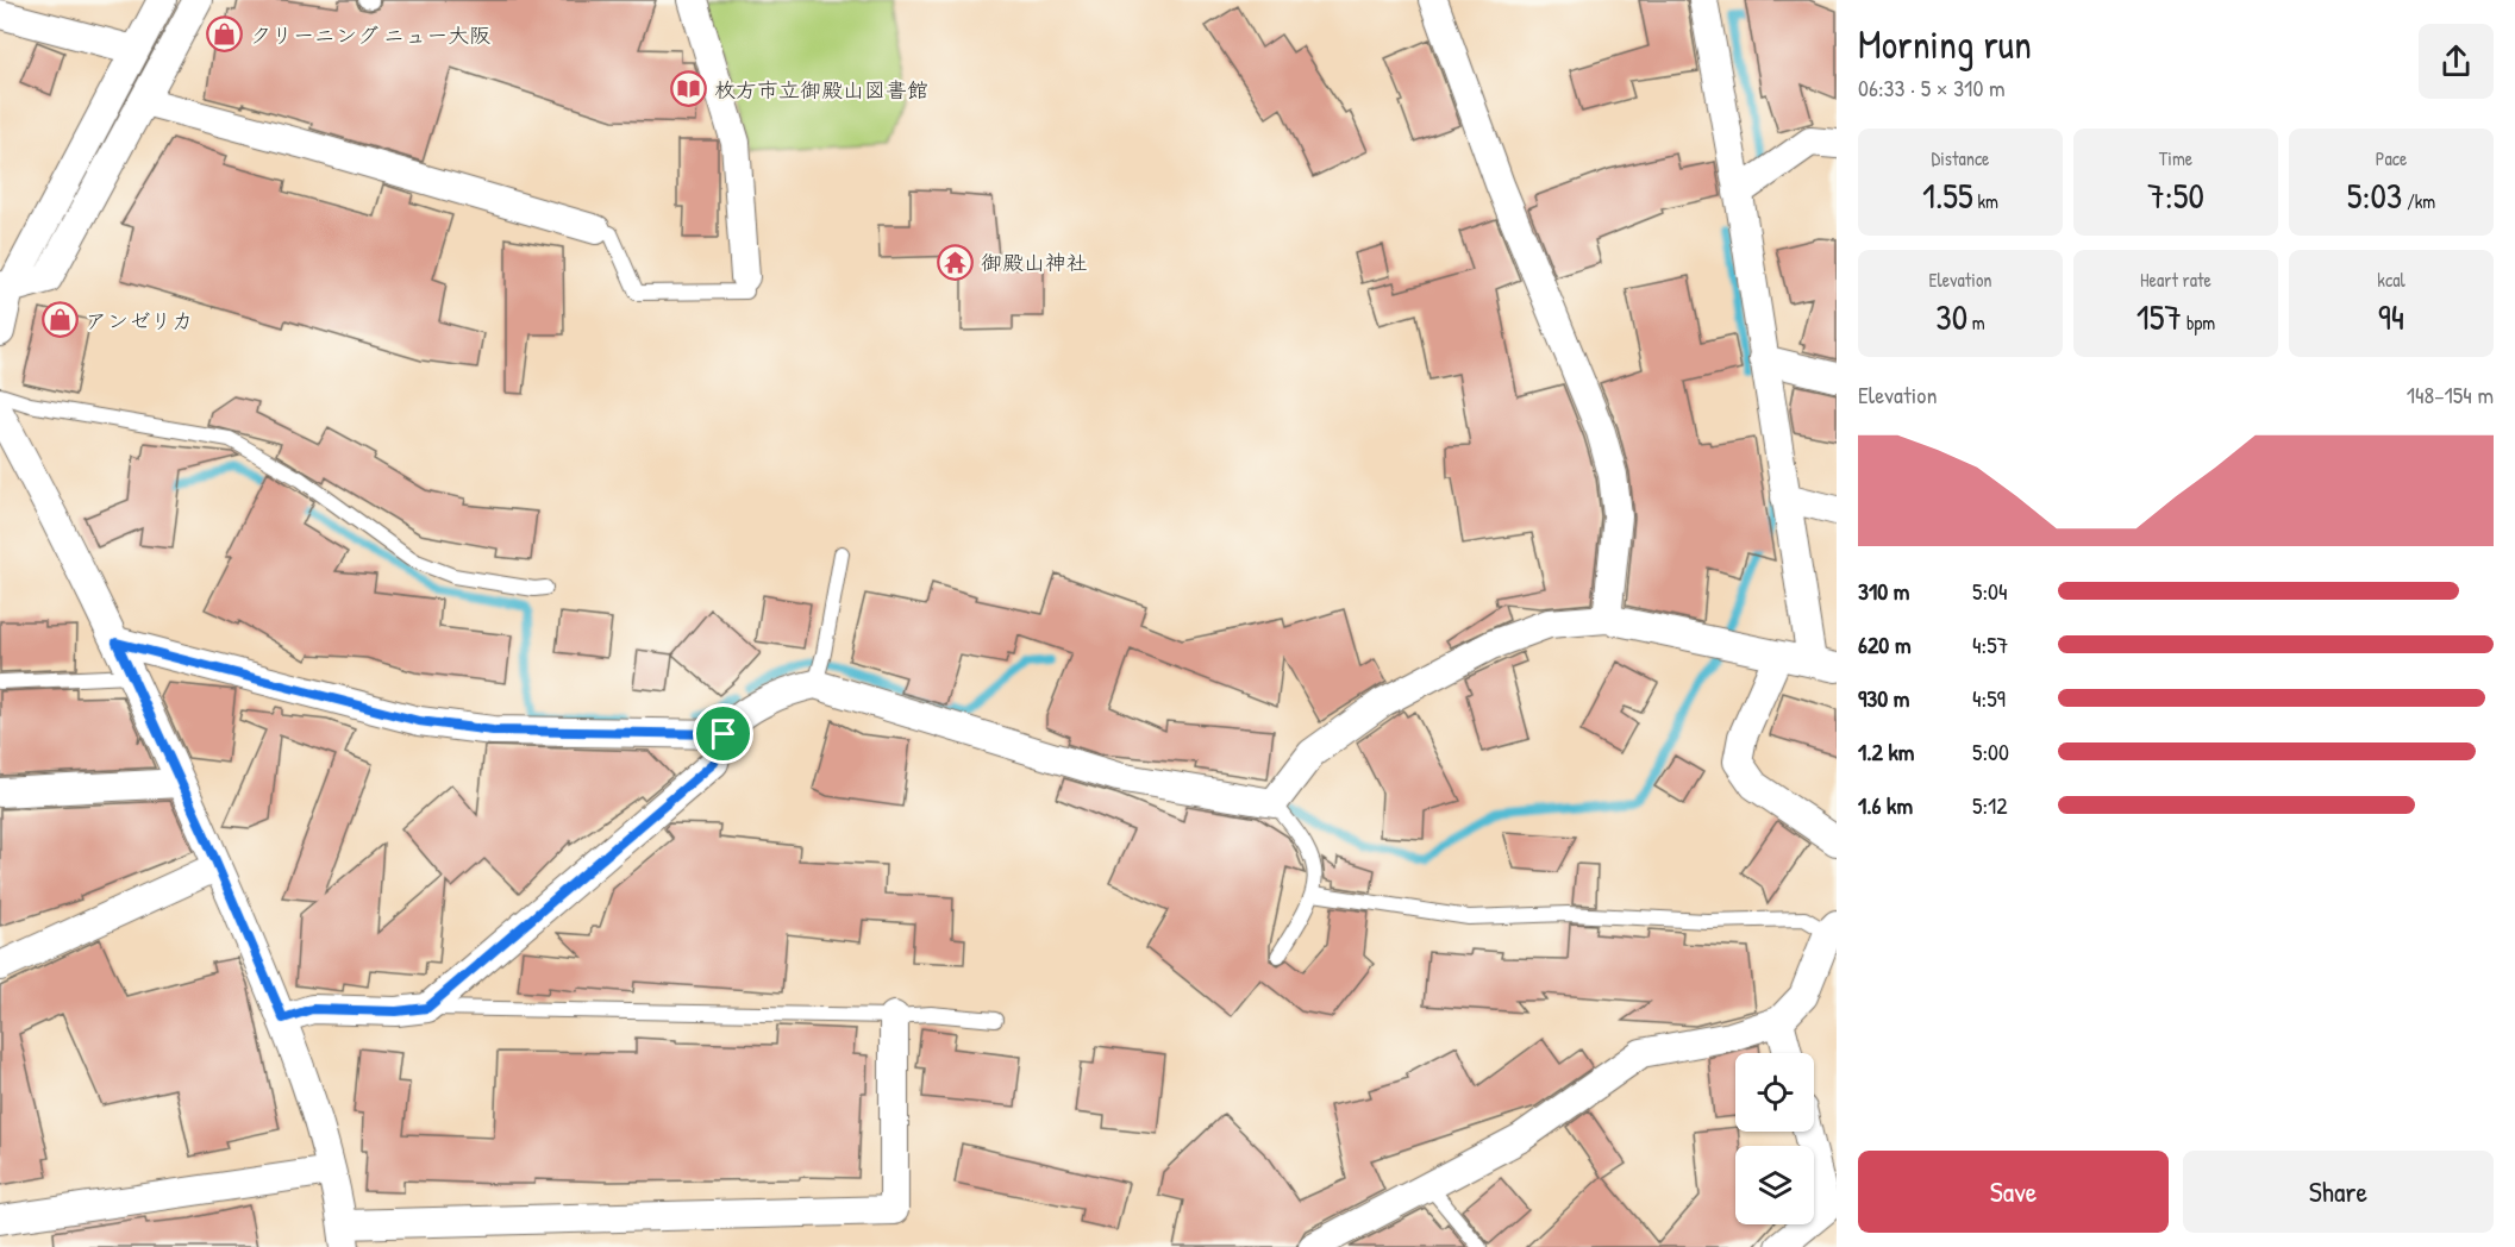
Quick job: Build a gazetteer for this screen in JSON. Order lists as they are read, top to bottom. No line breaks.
{"places":{"shop":["クリーニング ニュー大阪","アンゼリカ"],"library":["枚方市立御殿山図書館"],"temple":["御殿山神社"]},"page":{"heading":["Morning run","06:33 · 5 × 310 m"],"stats":[["Distance","1.55 km"],["Time","7:50"],["Pace","5:03 /km"],["Elevation","30 m"],["Heart rate","157 bpm"],["kcal","94"]],"chart":["Elevation","148–154 m"],"list":[{"name":"310 m","note":"5:04"},{"name":"620 m","note":"4:57"},{"name":"930 m","note":"4:59"},{"name":"1.2 km","note":"5:00"},{"name":"1.6 km","note":"5:12"}],"buttons":["Save","Share"]}}
